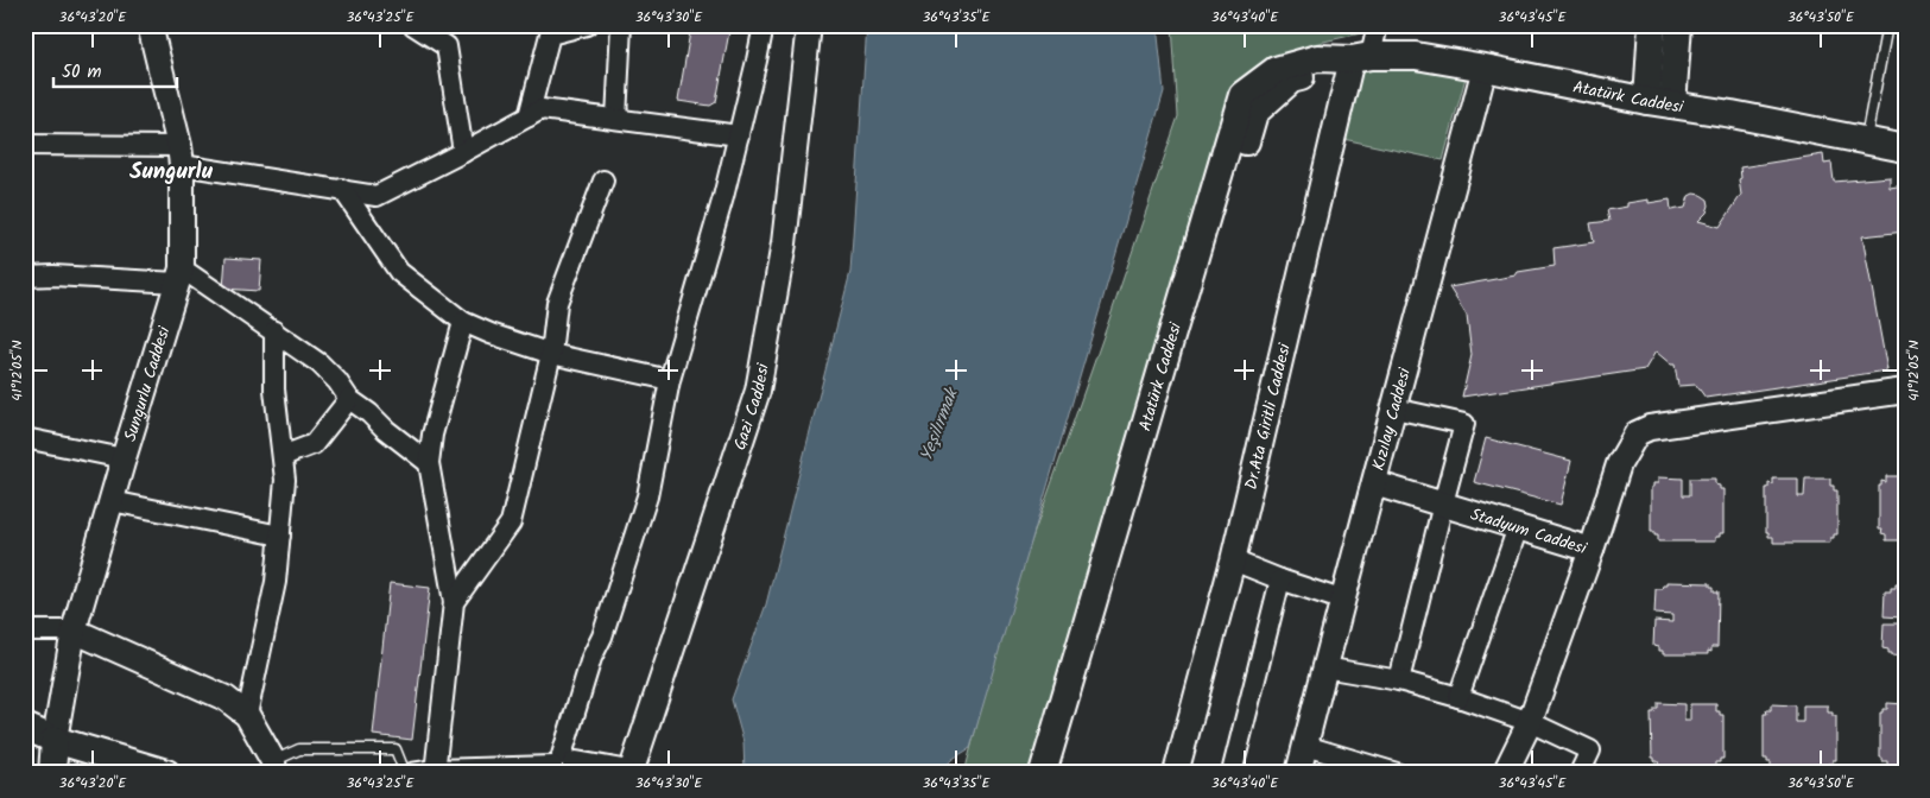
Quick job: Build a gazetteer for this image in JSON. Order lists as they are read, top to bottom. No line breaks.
{"streets":{"main road":["Atatürk Caddesi"],"street":["Sungurlu Caddesi","Gazi Caddesi","Dr.Ata Giritli Caddesi","Kızılay Caddesi","Stadyum Caddesi"]},"crossings":[["Atatürk Caddesi","Dr.Ata Giritli Caddesi"],["Atatürk Caddesi","Kızılay Caddesi"],["Kızılay Caddesi","Stadyum Caddesi"]],"districts":["Sungurlu"],"water":["Yeşilırmak"],"scale_bar":"50 m","coordinates":["36°43'20\"E","36°43'25\"E","36°43'30\"E","36°43'35\"E","36°43'40\"E","36°43'45\"E","36°43'50\"E","41°12'05\"N"]}
